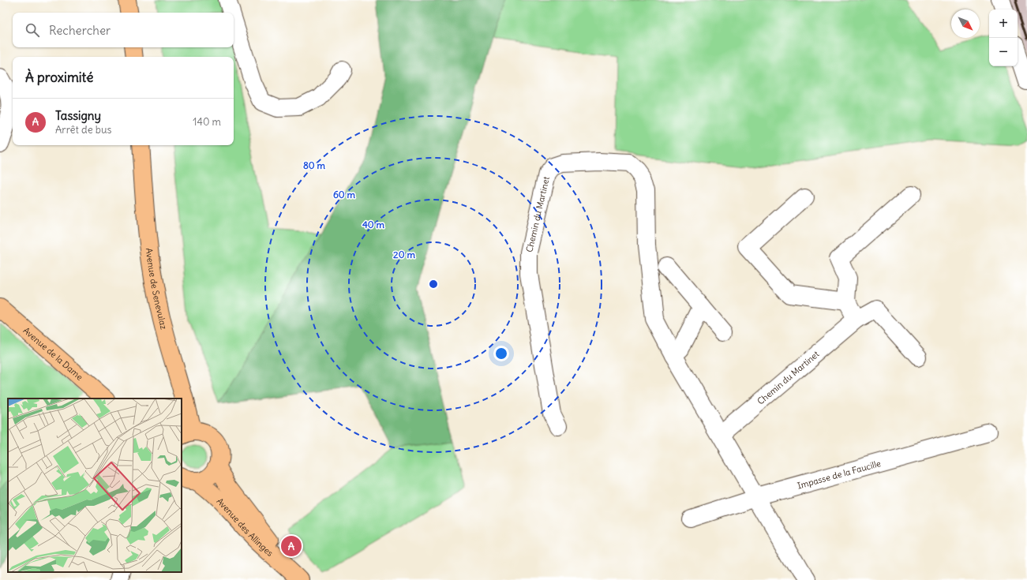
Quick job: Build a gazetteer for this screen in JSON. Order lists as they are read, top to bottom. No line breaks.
{"streets":{"main road":["Avenue de Senevulaz","Avenue de la Dame","Avenue des Allinges"],"street":["Chemin du Martinet","Impasse de la Faucille"]},"crossings":[["Chemin du Martinet","Impasse de la Faucille"]],"north":"bottom right","page":{"map_buttons":["+","−"],"search":"Rechercher","heading":"À proximité","list":[{"mark":"A","name":"Tassigny","note":"Arrêt de bus","value":"140 m"}],"pins":"A"},"rings":["80 m","60 m","40 m","20 m"]}
